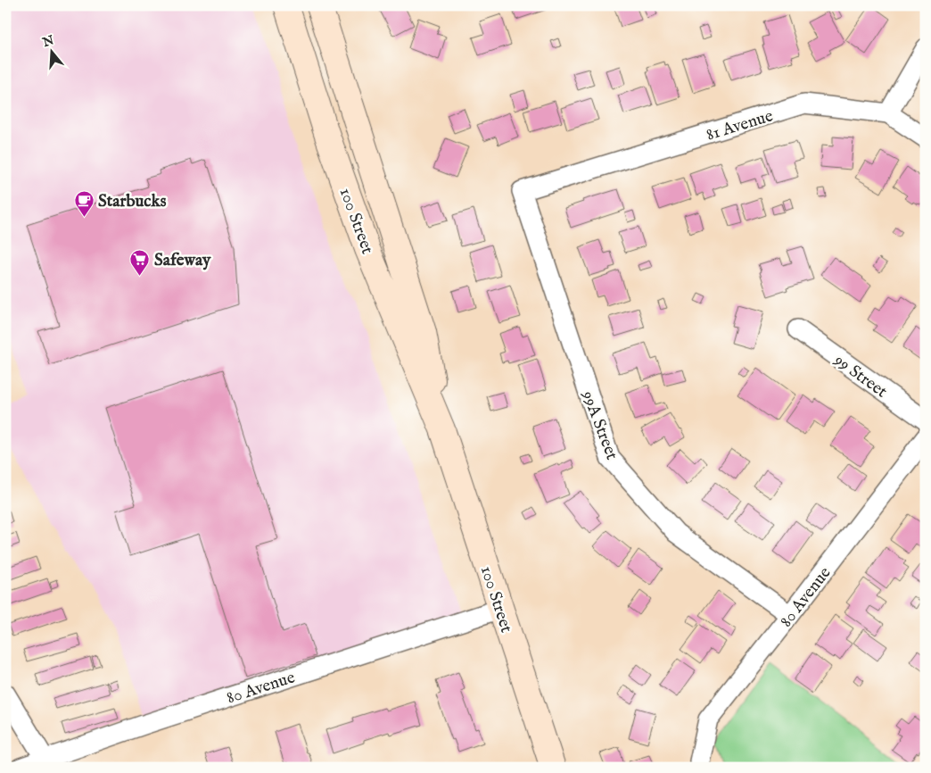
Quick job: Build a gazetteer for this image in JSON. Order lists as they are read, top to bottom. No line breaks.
{"streets":{"main road":["100 Street"],"street":["81 Avenue","99 Street","99A Street","80 Avenue"]},"crossings":[["81 Avenue","99A Street"],["100 Street","80 Avenue"],["99A Street","80 Avenue"]],"places":{"cafe":["Starbucks"],"supermarket":["Safeway"]},"north":"top"}
